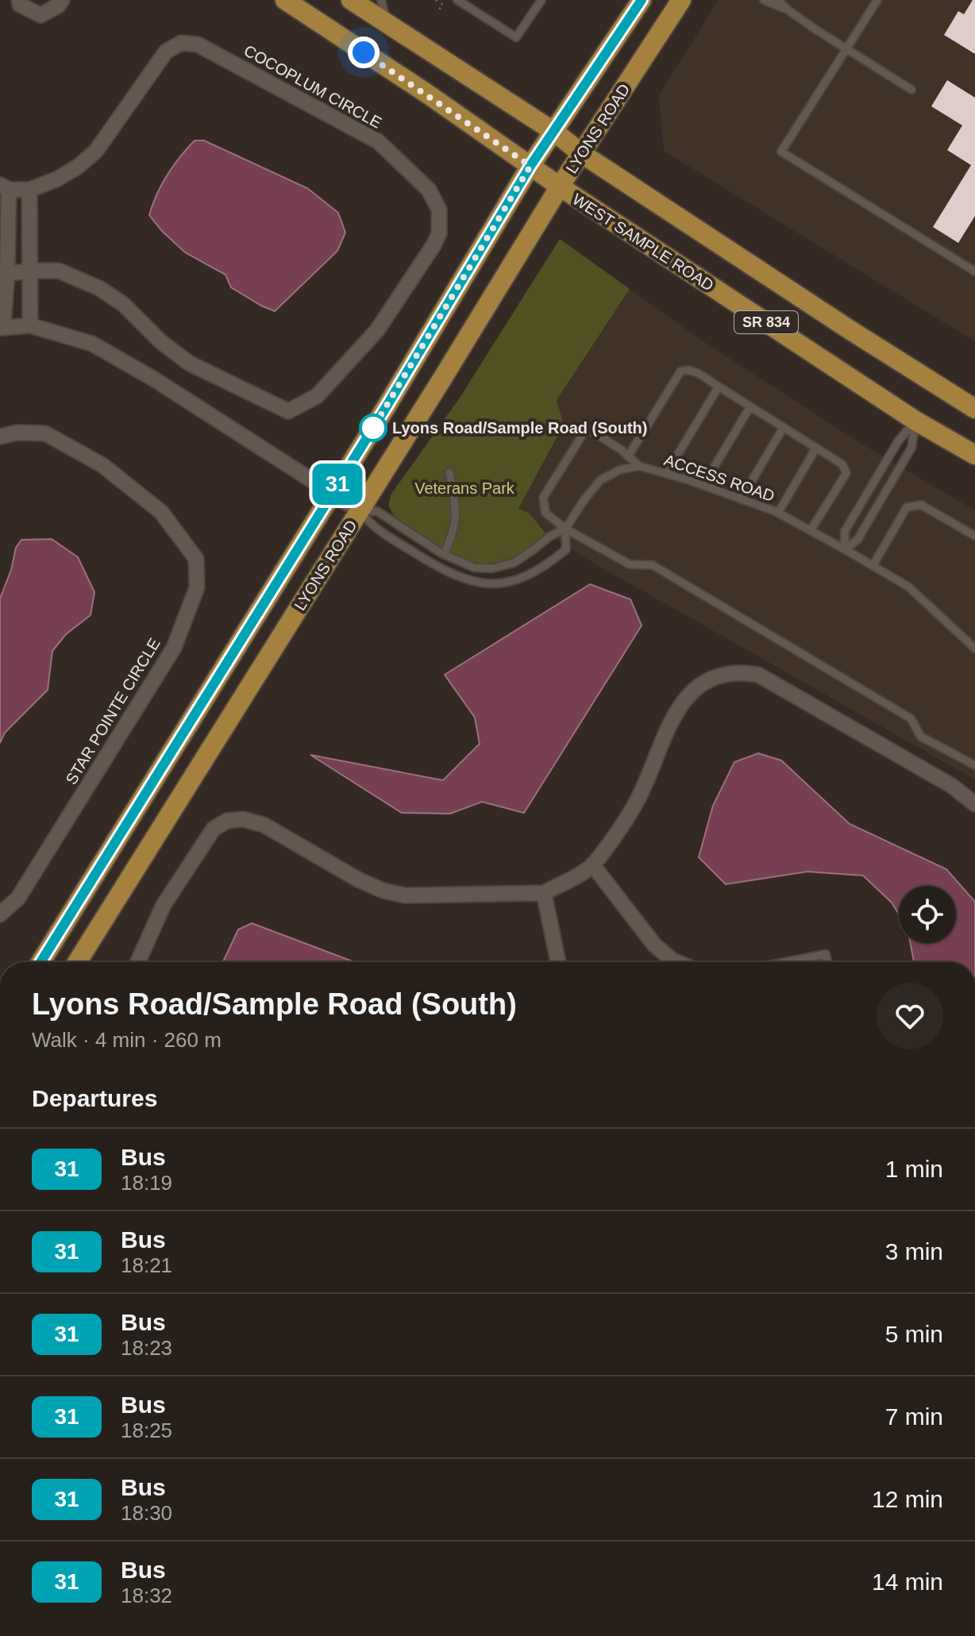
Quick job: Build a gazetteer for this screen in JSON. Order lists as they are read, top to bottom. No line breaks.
{"streets":{"main road":["LYONS ROAD","WEST SAMPLE ROAD","SR 834"],"street":["COCOPLUM CIRCLE","STAR POINTE CIRCLE"],"lane":["ACCESS ROAD"]},"crossings":[["COCOPLUM CIRCLE","LYONS ROAD"],["COCOPLUM CIRCLE","ACCESS ROAD"],["LYONS ROAD","WEST SAMPLE ROAD"],["LYONS ROAD","SR 834"],["LYONS ROAD","ACCESS ROAD"]],"parks":["Veterans Park"],"places":["Lyons Road/Sample Road (South)"],"lines":["bus line 31"],"page":{"on_map":"31","heading":[["Lyons Road/Sample Road (South)","Walk · 4 min · 260 m"],"Departures"],"list":[{"mark":"31","name":"Bus","note":"18:19","value":"1 min"},{"mark":"31","name":"Bus","note":"18:21","value":"3 min"},{"mark":"31","name":"Bus","note":"18:23","value":"5 min"},{"mark":"31","name":"Bus","note":"18:25","value":"7 min"},{"mark":"31","name":"Bus","note":"18:30","value":"12 min"},{"mark":"31","name":"Bus","note":"18:32","value":"14 min"}]}}
